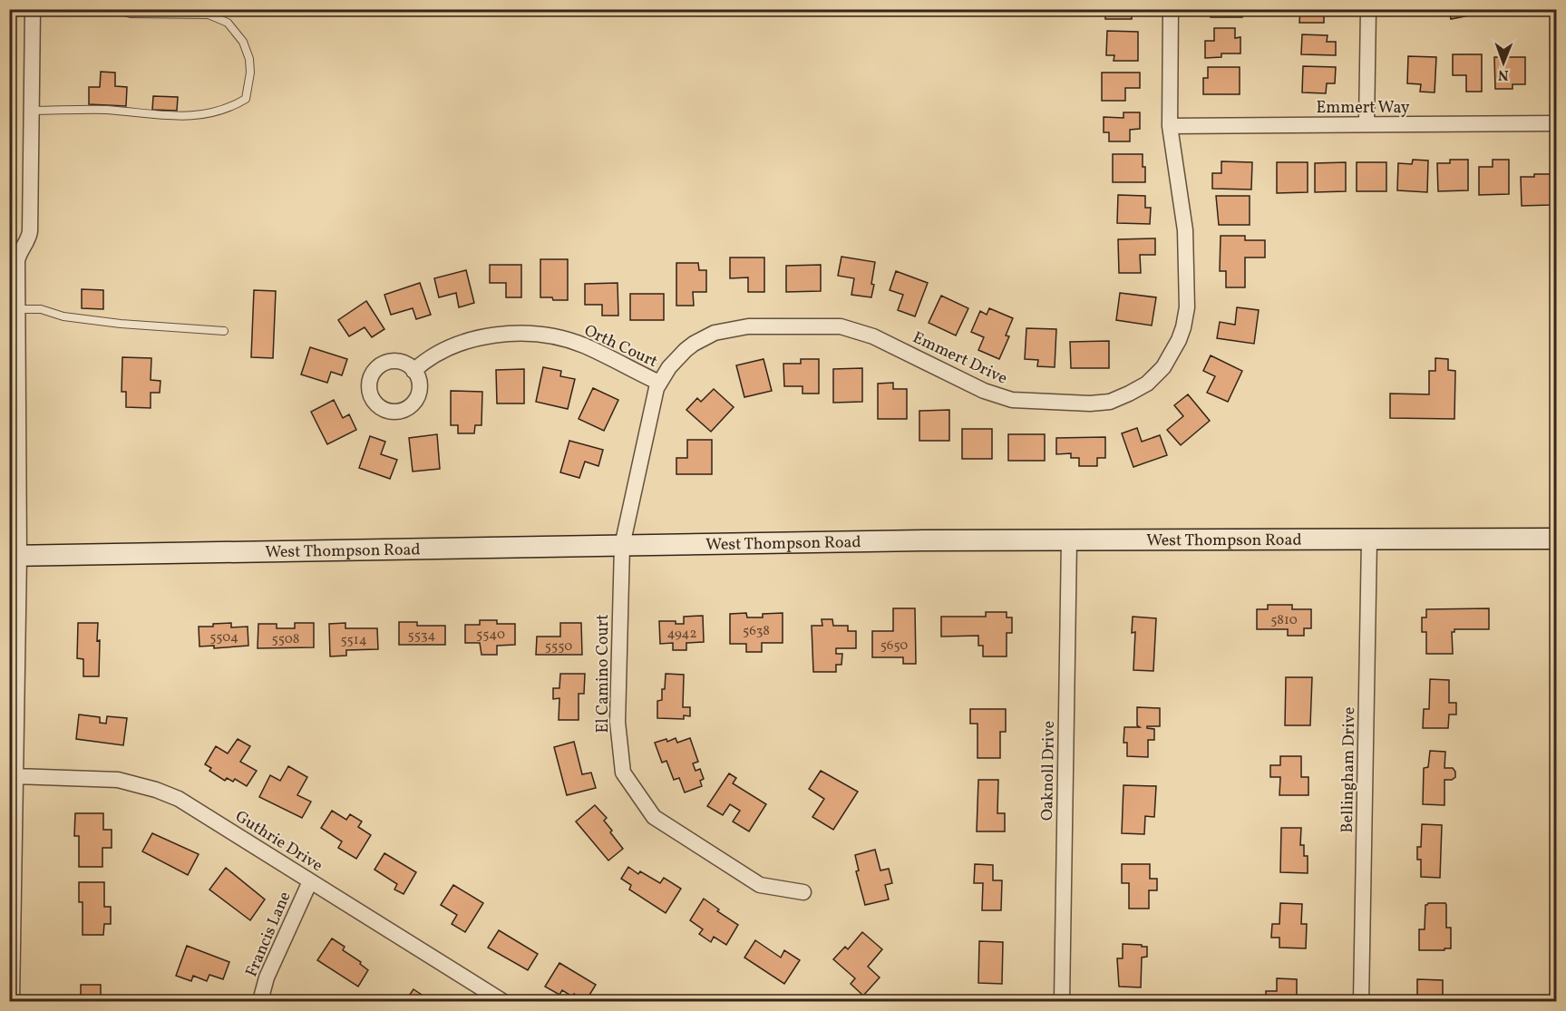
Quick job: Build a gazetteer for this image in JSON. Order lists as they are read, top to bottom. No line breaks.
{"streets":{"main road":["West Thompson Road"],"street":["Emmert Way","Orth Court","Emmert Drive","El Camino Court","Bellingham Drive","Oaknoll Drive","Guthrie Drive","Francis Lane"]},"crossings":[["Emmert Way","Emmert Drive"],["Orth Court","Emmert Drive"],["Emmert Drive","West Thompson Road"],["Emmert Drive","El Camino Court"],["West Thompson Road","El Camino Court"],["West Thompson Road","Bellingham Drive"],["West Thompson Road","Oaknoll Drive"],["Guthrie Drive","Francis Lane"]],"house_numbers":["5810","5638","4942","5540","5534","5504","5508","5514","5650","5550"],"north":"bottom"}
